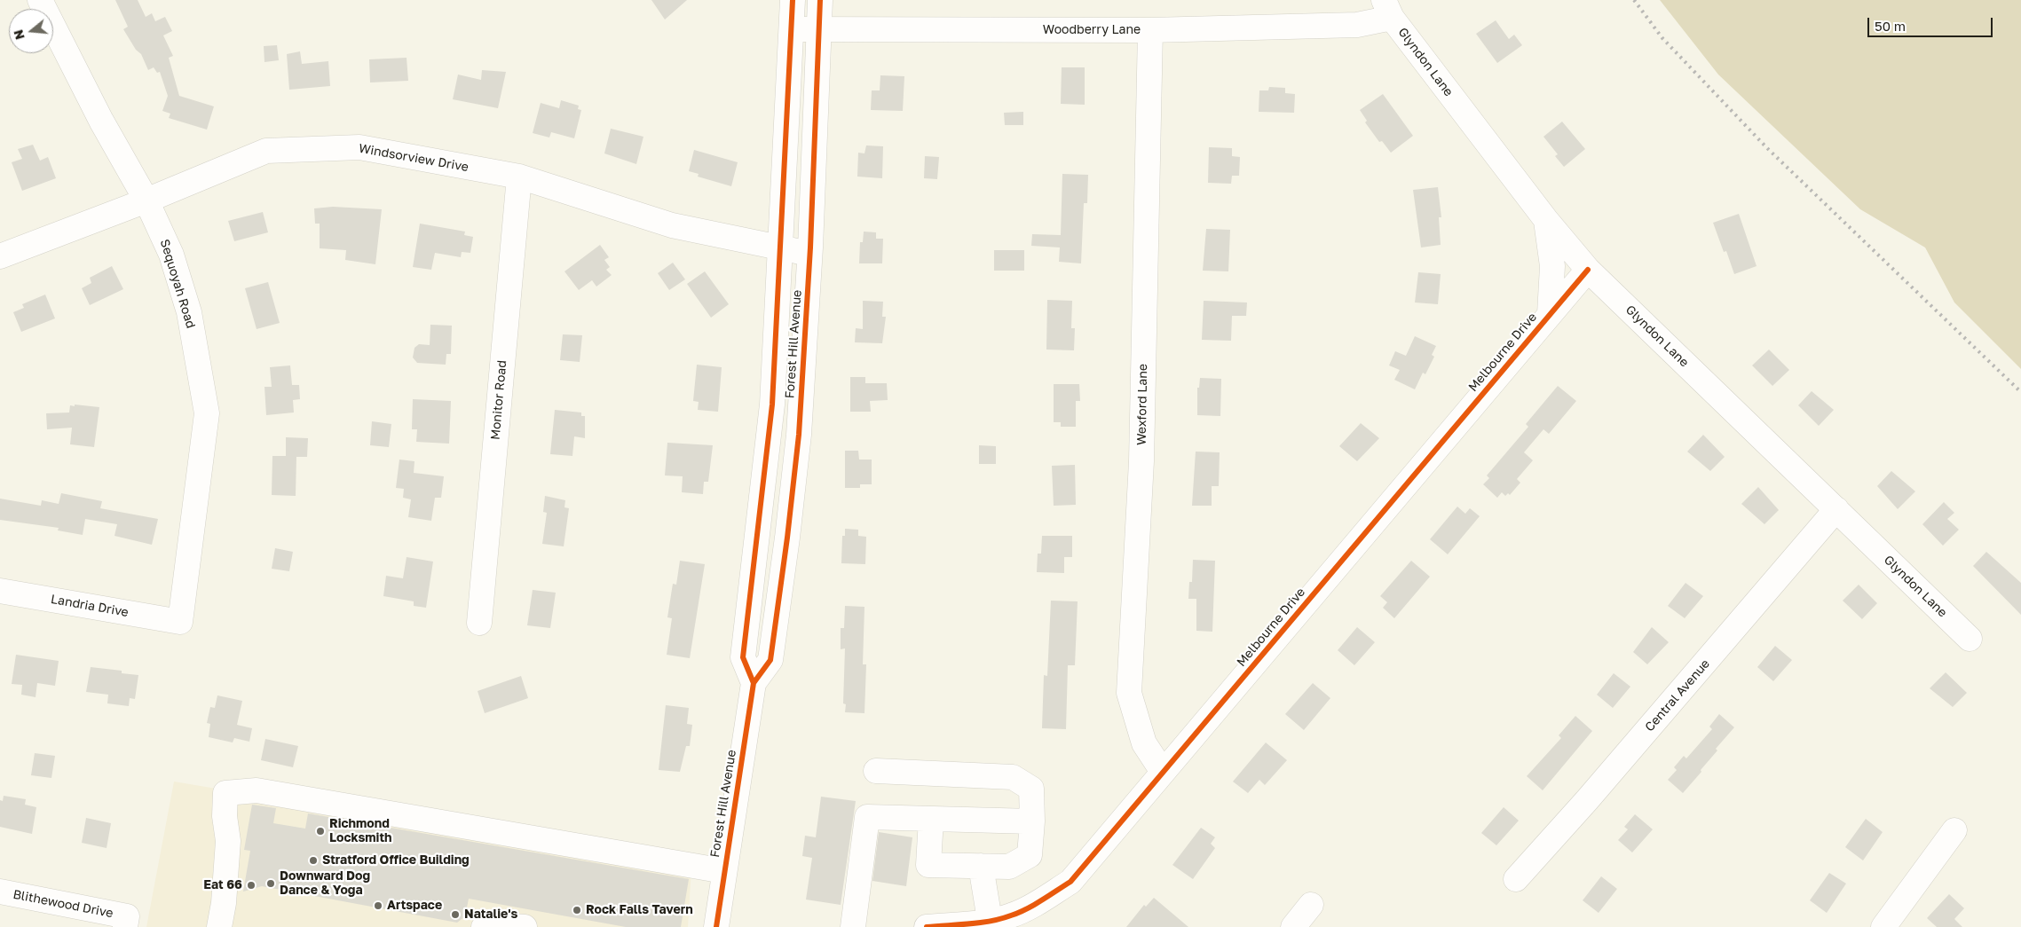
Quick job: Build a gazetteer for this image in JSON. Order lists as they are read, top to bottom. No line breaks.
{"streets":{"street":["Woodberry Lane","Glyndon Lane","Windsorview Drive","Sequoyah Road","Forest Hill Avenue","Melbourne Drive","Monitor Road","Wexford Lane","Landria Drive","Central Avenue","Blithewood Drive"]},"crossings":[["Woodberry Lane","Glyndon Lane"],["Woodberry Lane","Forest Hill Avenue"],["Woodberry Lane","Wexford Lane"],["Glyndon Lane","Melbourne Drive"],["Glyndon Lane","Central Avenue"],["Windsorview Drive","Sequoyah Road"],["Windsorview Drive","Forest Hill Avenue"],["Windsorview Drive","Monitor Road"],["Sequoyah Road","Landria Drive"],["Melbourne Drive","Wexford Lane"]],"places":["Richmond Locksmith","Stratford Office Building","Downward Dog Dance & Yoga","Eat 66","Artspace","Rock Falls Tavern","Natalie's"],"scale_bar":"50 m","north":"left"}
